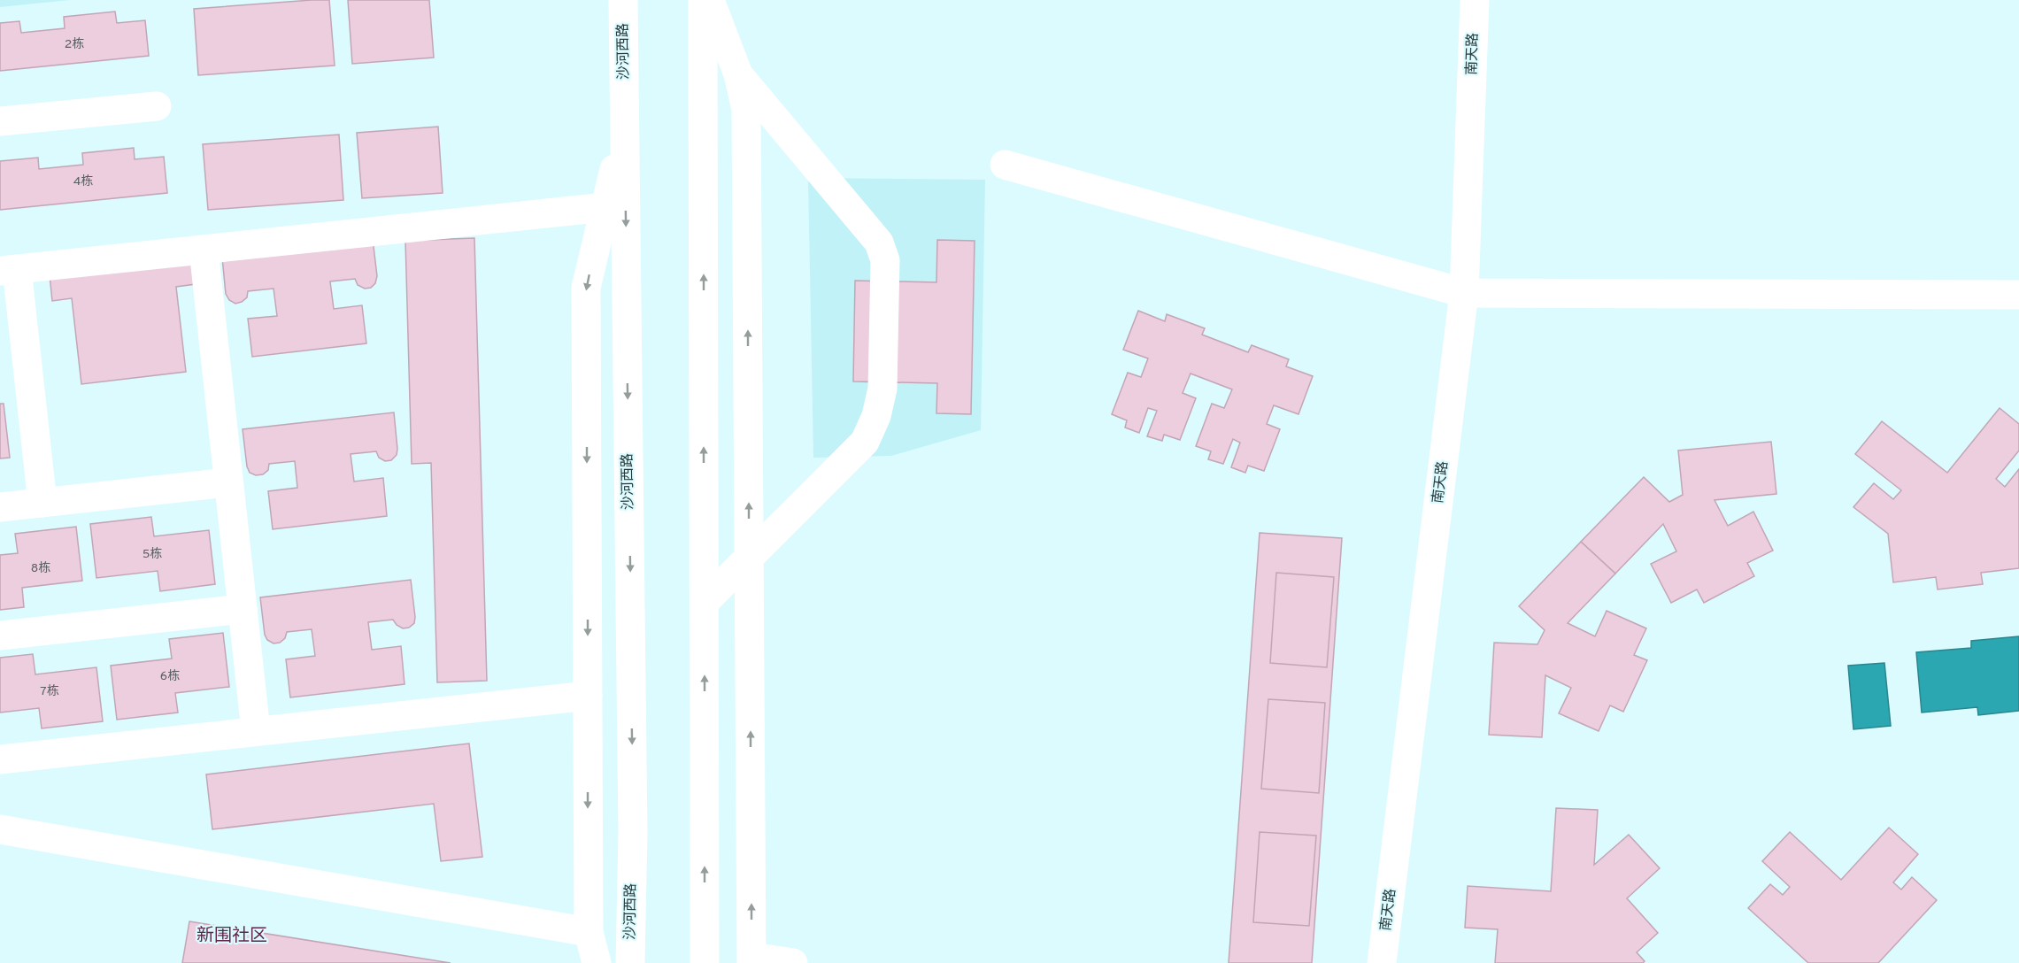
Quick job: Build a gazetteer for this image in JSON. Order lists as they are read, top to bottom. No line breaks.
{"streets":{"main road":["沙河西路","南天路"]},"districts":["新围社区"],"house_numbers":["2栋","4栋","5栋","8栋","6栋","7栋"]}
